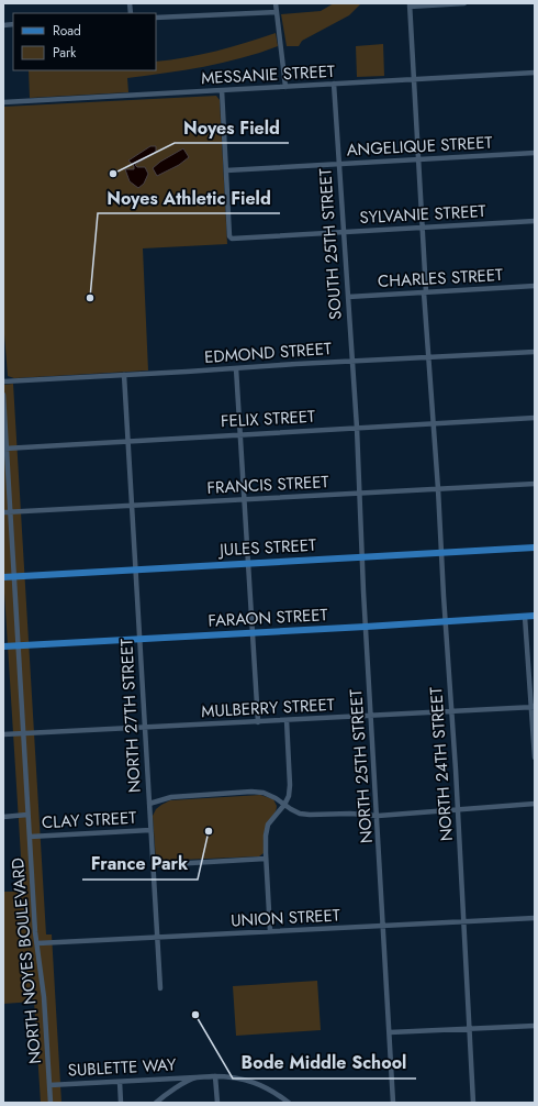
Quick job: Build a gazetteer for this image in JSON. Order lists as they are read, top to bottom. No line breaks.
{"streets":{"main road":["JULES STREET","FARAON STREET"],"street":["MESSANIE STREET","ANGELIQUE STREET","SYLVANIE STREET","SOUTH 25TH STREET","CHARLES STREET","EDMOND STREET","FELIX STREET","FRANCIS STREET","MULBERRY STREET","NORTH 27TH STREET","NORTH 24TH STREET","NORTH 25TH STREET","CLAY STREET","UNION STREET","NORTH NOYES BOULEVARD","SUBLETTE WAY"]},"crossings":[["MESSANIE STREET","SOUTH 25TH STREET"],["MESSANIE STREET","NORTH 24TH STREET"],["ANGELIQUE STREET","SYLVANIE STREET"],["ANGELIQUE STREET","SOUTH 25TH STREET"],["ANGELIQUE STREET","NORTH 24TH STREET"],["SYLVANIE STREET","SOUTH 25TH STREET"],["SYLVANIE STREET","NORTH 24TH STREET"],["SOUTH 25TH STREET","CHARLES STREET"],["SOUTH 25TH STREET","EDMOND STREET"],["SOUTH 25TH STREET","FELIX STREET"],["SOUTH 25TH STREET","NORTH 25TH STREET"],["CHARLES STREET","NORTH 24TH STREET"],["EDMOND STREET","NORTH 27TH STREET"],["EDMOND STREET","NORTH 24TH STREET"],["FELIX STREET","NORTH 27TH STREET"],["FELIX STREET","NORTH 24TH STREET"],["FELIX STREET","NORTH 25TH STREET"],["FELIX STREET","NORTH NOYES BOULEVARD"],["FRANCIS STREET","NORTH 27TH STREET"],["FRANCIS STREET","NORTH 24TH STREET"],["FRANCIS STREET","NORTH 25TH STREET"],["FRANCIS STREET","NORTH NOYES BOULEVARD"],["JULES STREET","NORTH 27TH STREET"],["JULES STREET","NORTH 24TH STREET"],["JULES STREET","NORTH 25TH STREET"],["JULES STREET","NORTH NOYES BOULEVARD"],["FARAON STREET","NORTH 27TH STREET"],["FARAON STREET","NORTH 24TH STREET"],["FARAON STREET","NORTH 25TH STREET"],["FARAON STREET","NORTH NOYES BOULEVARD"],["MULBERRY STREET","NORTH 27TH STREET"],["MULBERRY STREET","NORTH 24TH STREET"],["MULBERRY STREET","NORTH 25TH STREET"],["MULBERRY STREET","NORTH NOYES BOULEVARD"],["NORTH 27TH STREET","CLAY STREET"],["NORTH 27TH STREET","UNION STREET"],["NORTH 24TH STREET","UNION STREET"],["NORTH 25TH STREET","UNION STREET"],["CLAY STREET","NORTH NOYES BOULEVARD"],["UNION STREET","NORTH NOYES BOULEVARD"],["NORTH NOYES BOULEVARD","SUBLETTE WAY"]],"places":["Noyes Field","Noyes Athletic Field","France Park","Bode Middle School"],"legend":["Road","Park"]}
